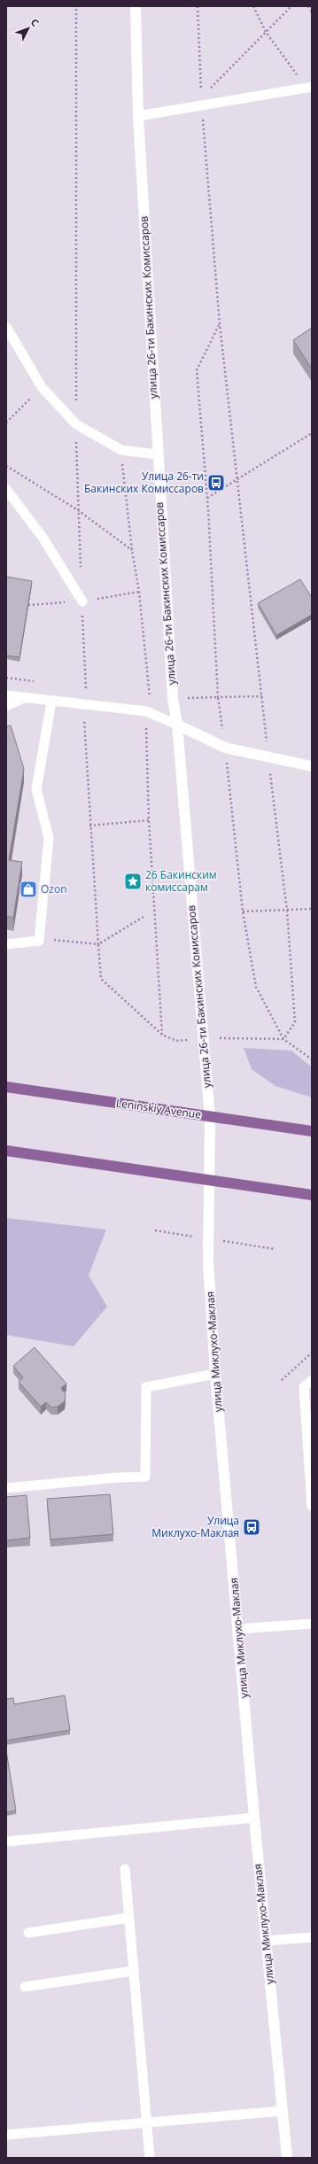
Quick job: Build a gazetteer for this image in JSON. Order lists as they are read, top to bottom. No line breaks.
{"streets":{"main road":["улица 26-ти Бакинских Комиссаров","Leninskiy Avenue","улица Миклухо-Маклая"]},"crossings":[["улица 26-ти Бакинских Комиссаров","Leninskiy Avenue"],["улица 26-ти Бакинских Комиссаров","улица Миклухо-Маклая"],["Leninskiy Avenue","улица Миклухо-Маклая"]],"places":{"bus stop":["Улица 26-ти Бакинских Комиссаров","Улица Миклухо-Маклая"],"place":["26 Бакинским комиссарам"],"shop":["Ozon"]},"north":"top right"}
